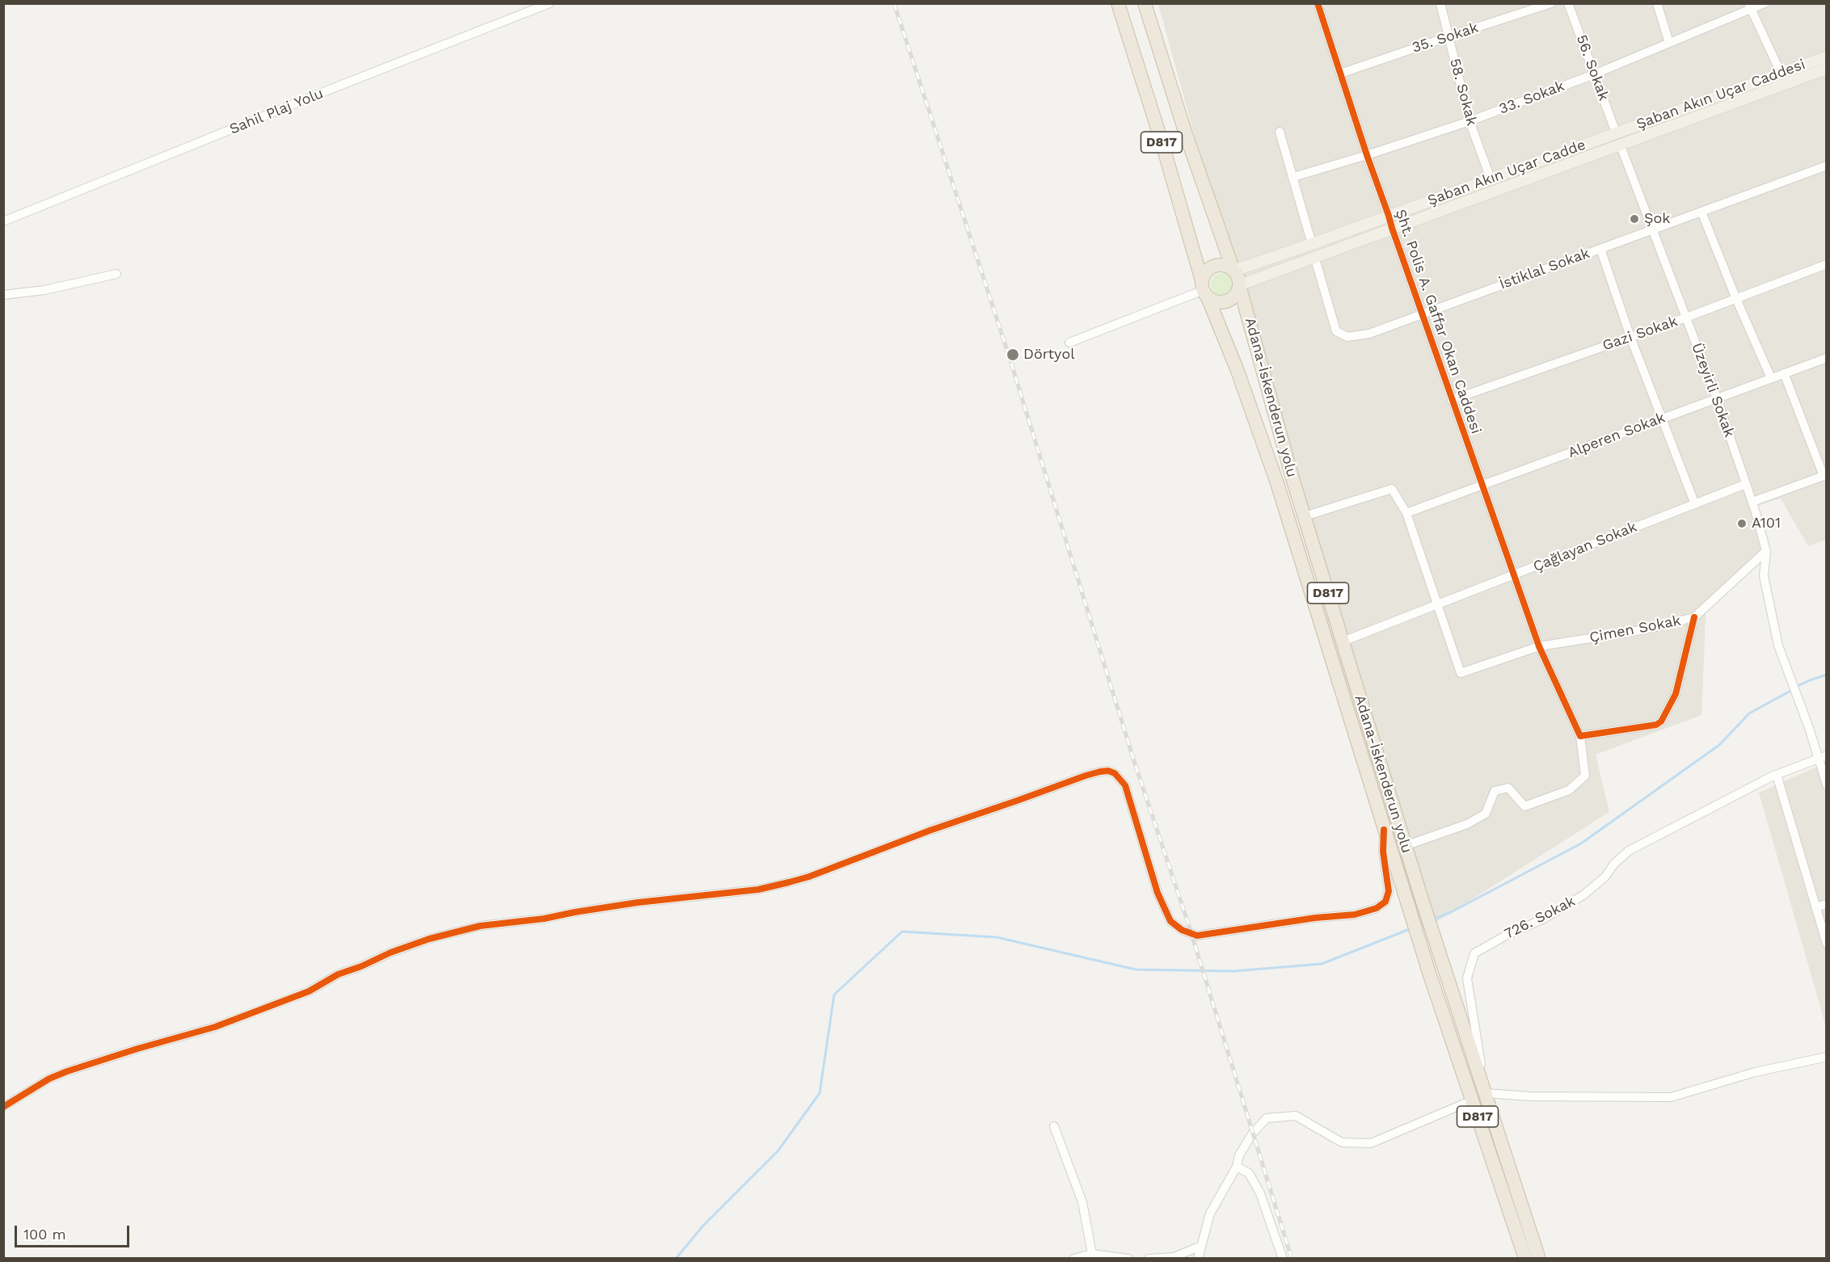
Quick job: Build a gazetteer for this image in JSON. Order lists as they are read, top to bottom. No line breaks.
{"streets":{"highway":["D817","Adana-İskenderun yolu"],"main road":["Şaban Akın Uçar Caddesi","Şaban Akın Uçar Cadde"],"street":["35. Sokak","56. Sokak","58. Sokak","33. Sokak","Sahil Plaj Yolu","İstiklal Sokak","Şht. Polis A. Gaffar Okan Caddesi","Gazi Sokak","Üzeyirli Sokak","Alperen Sokak","Çağlayan Sokak","Çimen Sokak","726. Sokak"]},"crossings":[["35. Sokak","58. Sokak"],["35. Sokak","Şht. Polis A. Gaffar Okan Caddesi"],["56. Sokak","Şaban Akın Uçar Caddesi"],["56. Sokak","33. Sokak"],["56. Sokak","Şaban Akın Uçar Cadde"],["58. Sokak","33. Sokak"],["58. Sokak","Şaban Akın Uçar Cadde"],["Şaban Akın Uçar Caddesi","D817"],["Şaban Akın Uçar Caddesi","Şaban Akın Uçar Cadde"],["Şaban Akın Uçar Caddesi","İstiklal Sokak"],["Şaban Akın Uçar Caddesi","Şht. Polis A. Gaffar Okan Caddesi"],["Şaban Akın Uçar Caddesi","Üzeyirli Sokak"],["Şaban Akın Uçar Caddesi","Adana-İskenderun yolu"],["33. Sokak","Şht. Polis A. Gaffar Okan Caddesi"],["D817","Şaban Akın Uçar Cadde"],["D817","Adana-İskenderun yolu"],["Şaban Akın Uçar Cadde","Şht. Polis A. Gaffar Okan Caddesi"],["Şaban Akın Uçar Cadde","Adana-İskenderun yolu"],["İstiklal Sokak","Şht. Polis A. Gaffar Okan Caddesi"],["İstiklal Sokak","Üzeyirli Sokak"],["Şht. Polis A. Gaffar Okan Caddesi","Gazi Sokak"],["Şht. Polis A. Gaffar Okan Caddesi","Adana-İskenderun yolu"],["Şht. Polis A. Gaffar Okan Caddesi","Alperen Sokak"],["Şht. Polis A. Gaffar Okan Caddesi","Çağlayan Sokak"],["Şht. Polis A. Gaffar Okan Caddesi","Çimen Sokak"],["Gazi Sokak","Üzeyirli Sokak"],["Üzeyirli Sokak","Alperen Sokak"],["Üzeyirli Sokak","Çağlayan Sokak"],["Adana-İskenderun yolu","Çağlayan Sokak"],["Adana-İskenderun yolu","726. Sokak"],["Çağlayan Sokak","Çimen Sokak"]],"places":["Şok","Dörtyol","A101"],"scale_bar":"100 m"}
